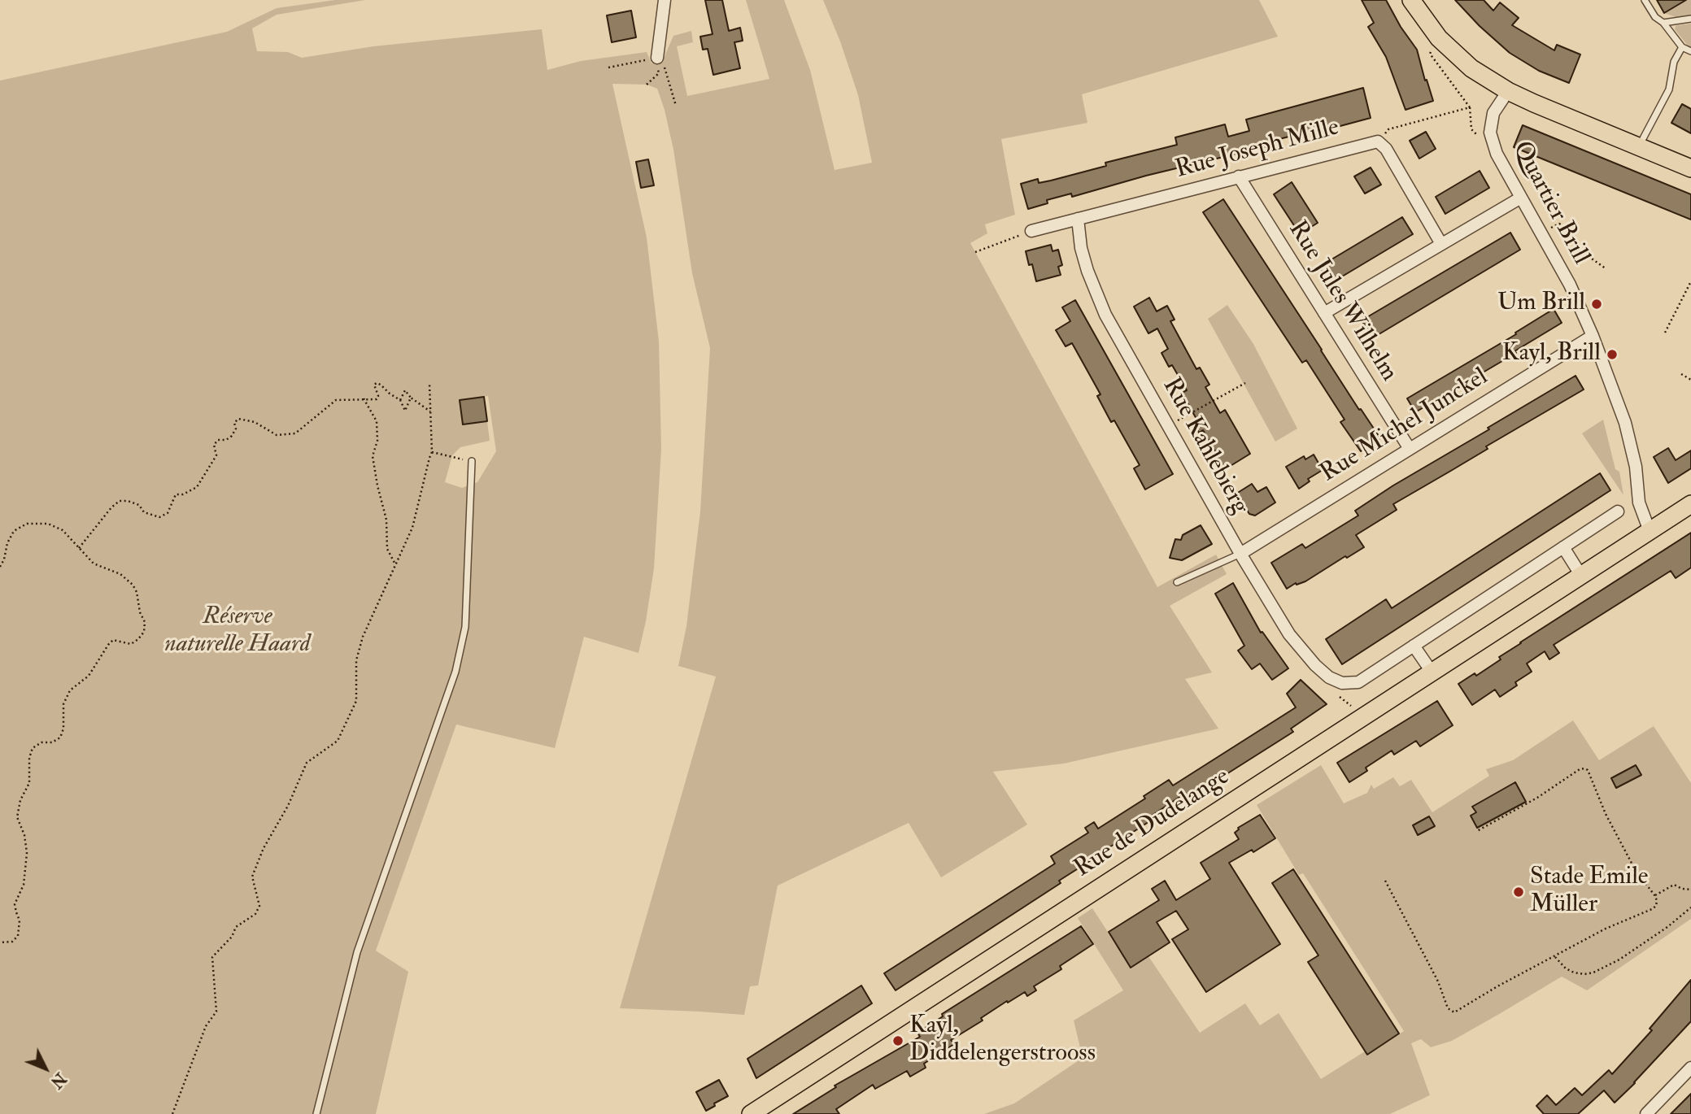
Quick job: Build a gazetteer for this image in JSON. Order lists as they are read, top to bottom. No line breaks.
{"streets":{"main road":["Rue de Dudelange"],"street":["Rue Joseph Mille","Quartier Brill","Rue Jules Wilhelm","Rue Michel Junckel","Rue Kahlebierg"]},"crossings":[["Rue Joseph Mille","Rue Jules Wilhelm"],["Rue Joseph Mille","Rue Kahlebierg"],["Quartier Brill","Rue Michel Junckel"],["Quartier Brill","Rue de Dudelange"],["Rue Jules Wilhelm","Rue Michel Junckel"],["Rue Michel Junckel","Rue Kahlebierg"]],"parks":["Réserve naturelle Haard"],"places":["Um Brill","Kayl, Brill","Stade Emile Müller","Kayl, Diddelengerstrooss"],"north":"bottom right"}
